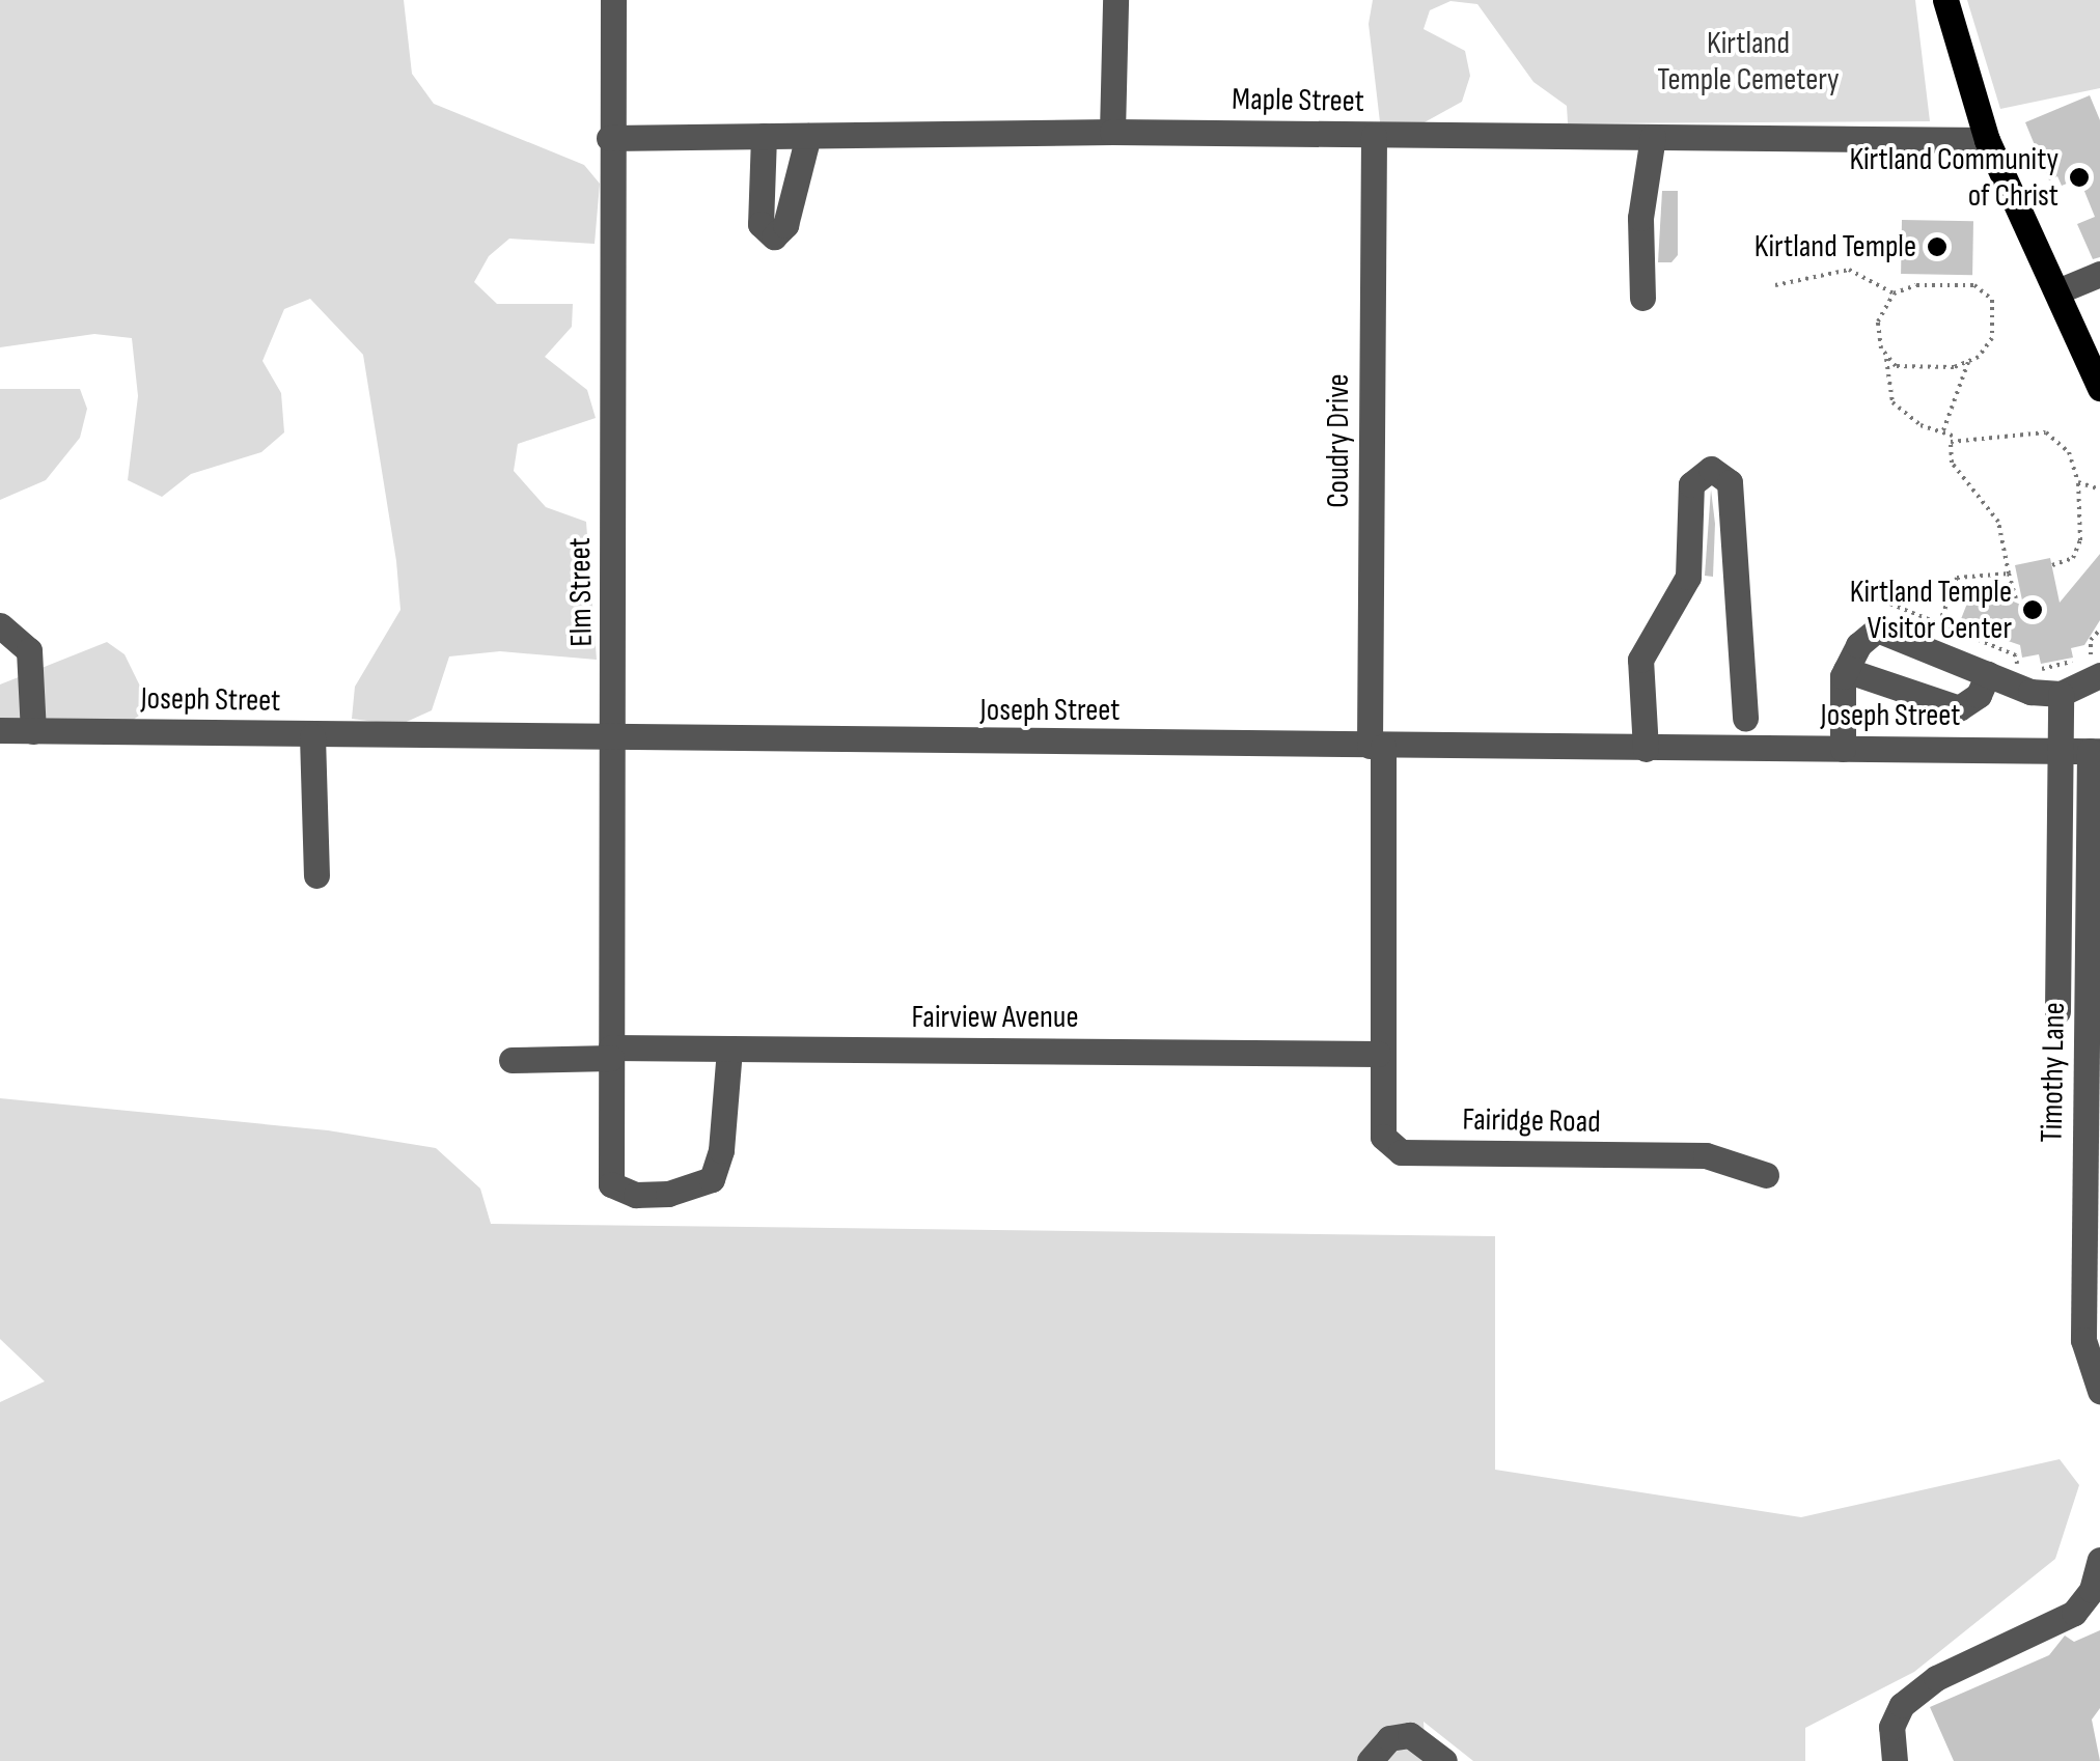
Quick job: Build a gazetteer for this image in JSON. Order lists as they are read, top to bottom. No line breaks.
{"streets":{"street":["Maple Street","Coudry Drive","Elm Street","Joseph Street","Fairview Avenue","Timothy Lane","Fairidge Road"]},"crossings":[["Maple Street","Coudry Drive"],["Maple Street","Elm Street"],["Coudry Drive","Joseph Street"],["Coudry Drive","Fairview Avenue"],["Coudry Drive","Fairidge Road"],["Elm Street","Joseph Street"],["Elm Street","Fairview Avenue"],["Joseph Street","Timothy Lane"],["Fairview Avenue","Fairidge Road"]],"parks":["Kirtland Temple Cemetery"],"places":["Kirtland Community of Christ","Kirtland Temple","Kirtland Temple Visitor Center"]}
